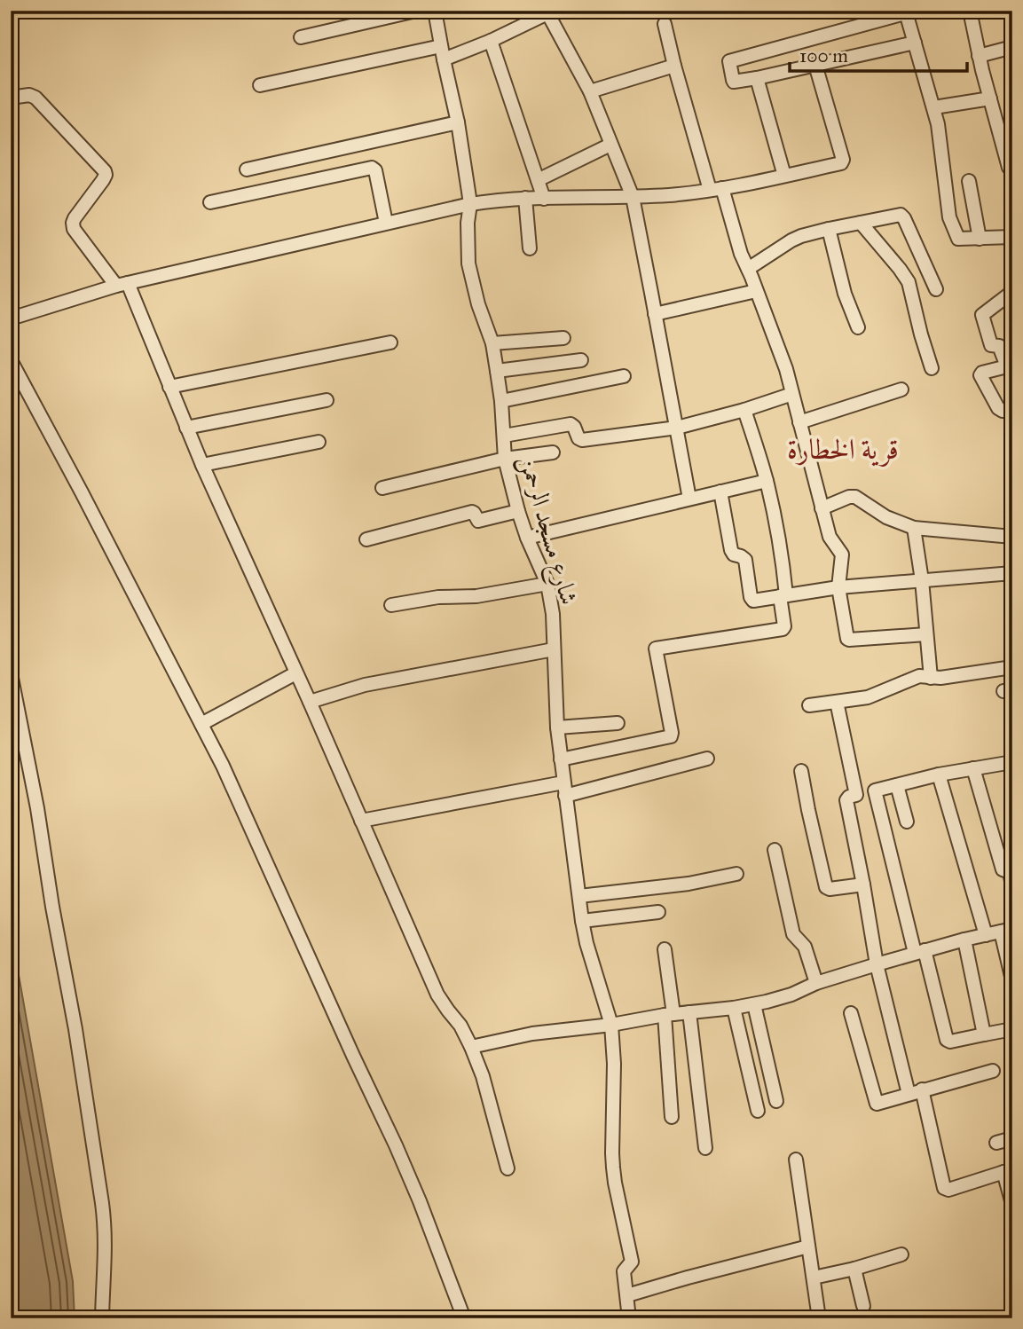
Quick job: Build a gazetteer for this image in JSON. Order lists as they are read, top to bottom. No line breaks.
{"streets":{"street":["شارع مسجد الرحمن"]},"districts":["قرية الخطارة"],"scale_bar":"100 m"}
